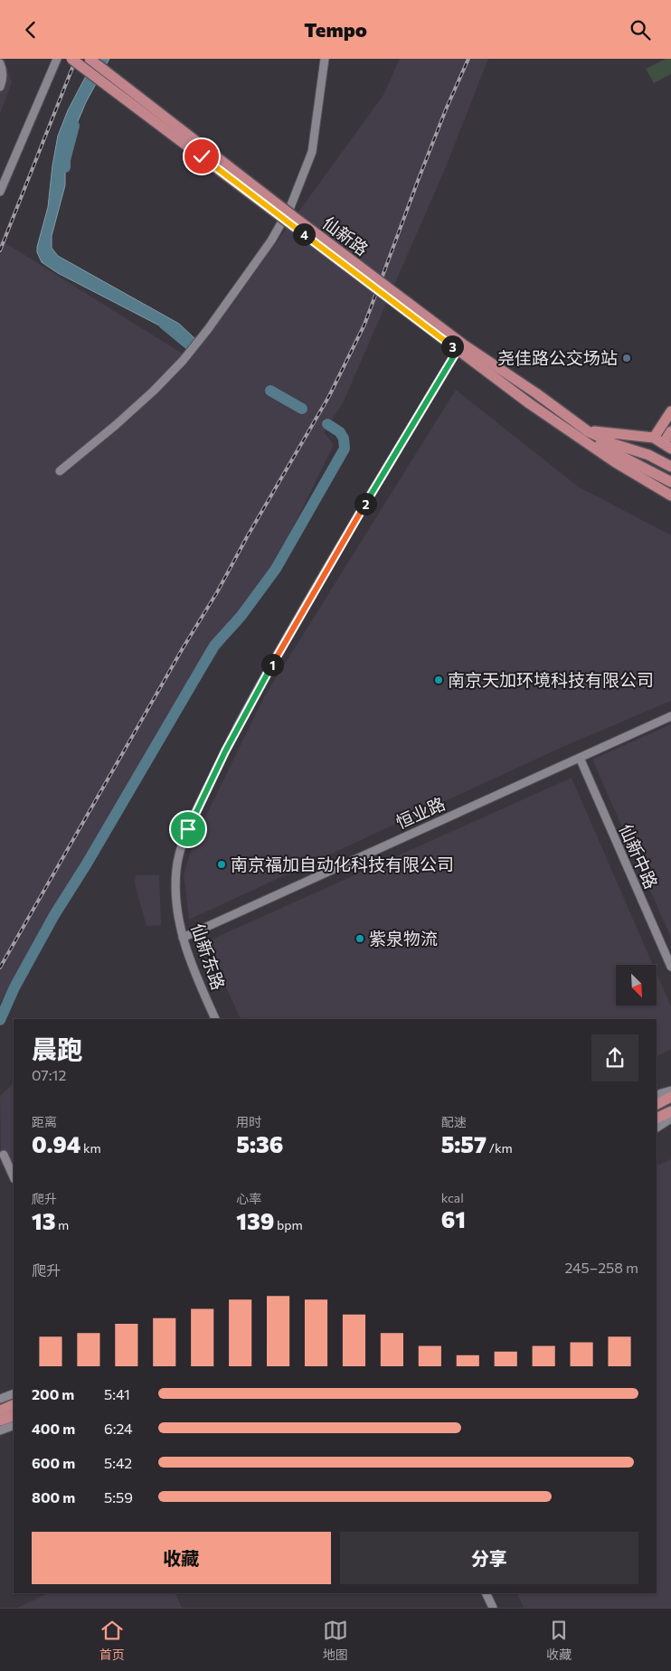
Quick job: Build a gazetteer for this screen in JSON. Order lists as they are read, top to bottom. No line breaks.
{"streets":{"main road":["仙新路"],"street":["恒业路","仙新中路","仙新东路"]},"crossings":[["仙新路","仙新东路"],["恒业路","仙新中路"],["恒业路","仙新东路"]],"places":["尧佳路公交场站","南京天加环境科技有限公司","南京福加自动化科技有限公司","紫泉物流"],"north":"bottom right","page":{"header":"Tempo","pins":["4","3","2","1"],"heading":["晨跑","07:12"],"stats":[["距离","0.94 km"],["用时","5:36"],["配速","5:57 /km"],["爬升","13 m"],["心率","139 bpm"],["kcal","61"]],"chart":["爬升","245–258 m"],"list":[{"name":"200 m","note":"5:41"},{"name":"400 m","note":"6:24"},{"name":"600 m","note":"5:42"},{"name":"800 m","note":"5:59"}],"buttons":["收藏","分享"],"tabs":["首页","地图","收藏"]}}
